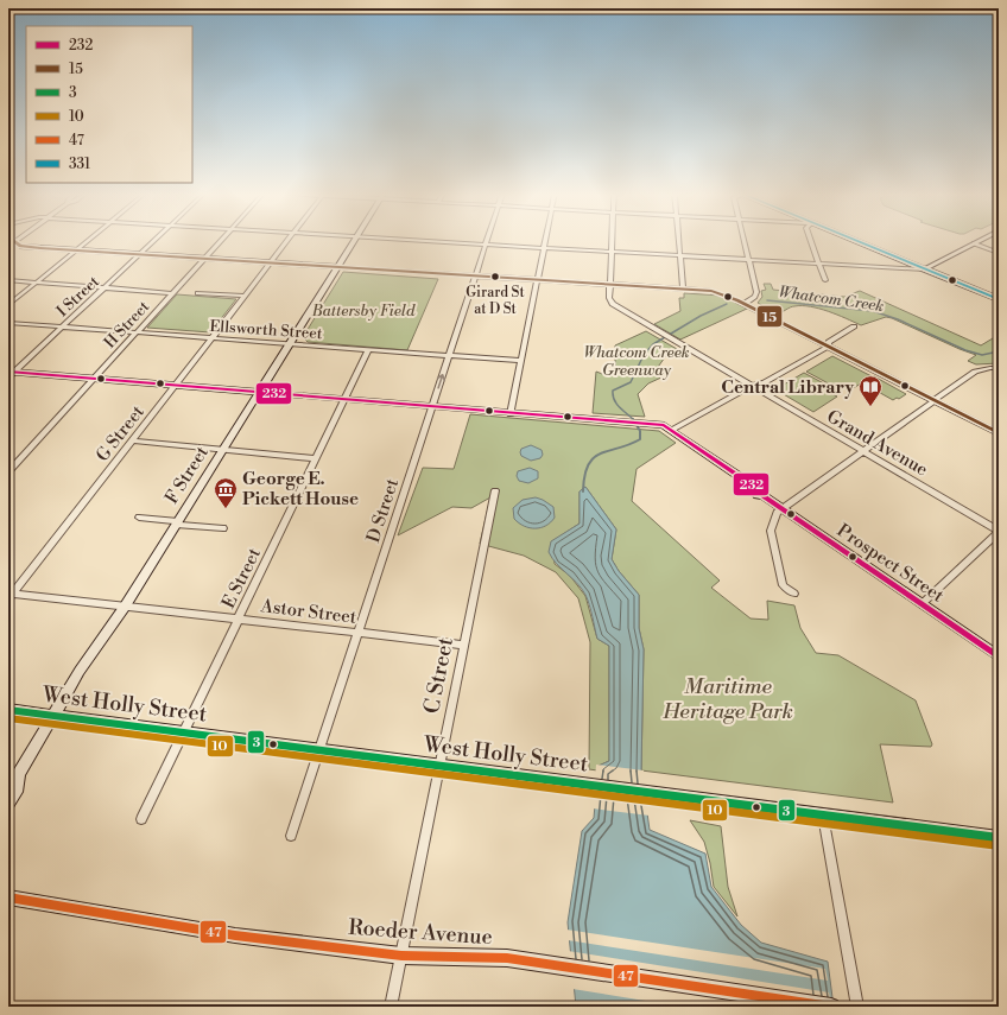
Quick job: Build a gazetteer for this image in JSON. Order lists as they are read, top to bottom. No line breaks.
{"streets":{"street":["I Street","H Street","Ellsworth Street","G Street","Grand Avenue","F Street","D Street","Prospect Street","E Street","Astor Street","C Street","West Holly Street","Roeder Avenue"]},"crossings":[["I Street","Ellsworth Street"],["H Street","Ellsworth Street"],["Ellsworth Street","G Street"],["Ellsworth Street","F Street"],["Ellsworth Street","D Street"],["Ellsworth Street","E Street"],["G Street","Astor Street"],["F Street","Astor Street"],["F Street","West Holly Street"],["D Street","Astor Street"],["D Street","West Holly Street"],["E Street","Astor Street"],["E Street","West Holly Street"],["Astor Street","C Street"],["C Street","West Holly Street"],["C Street","Roeder Avenue"]],"water":["Whatcom Creek"],"parks":["Battersby Field","Whatcom Creek Greenway","Maritime Heritage Park"],"places":{"other":["Girard St at D St"],"library":["Central Library"],"museum":["George E. Pickett House"]},"lines":["transit line 15","transit line 331","transit line 232","transit line 3","transit line 10","transit line 47"],"legend":["232","15","3","10","47","331"]}
